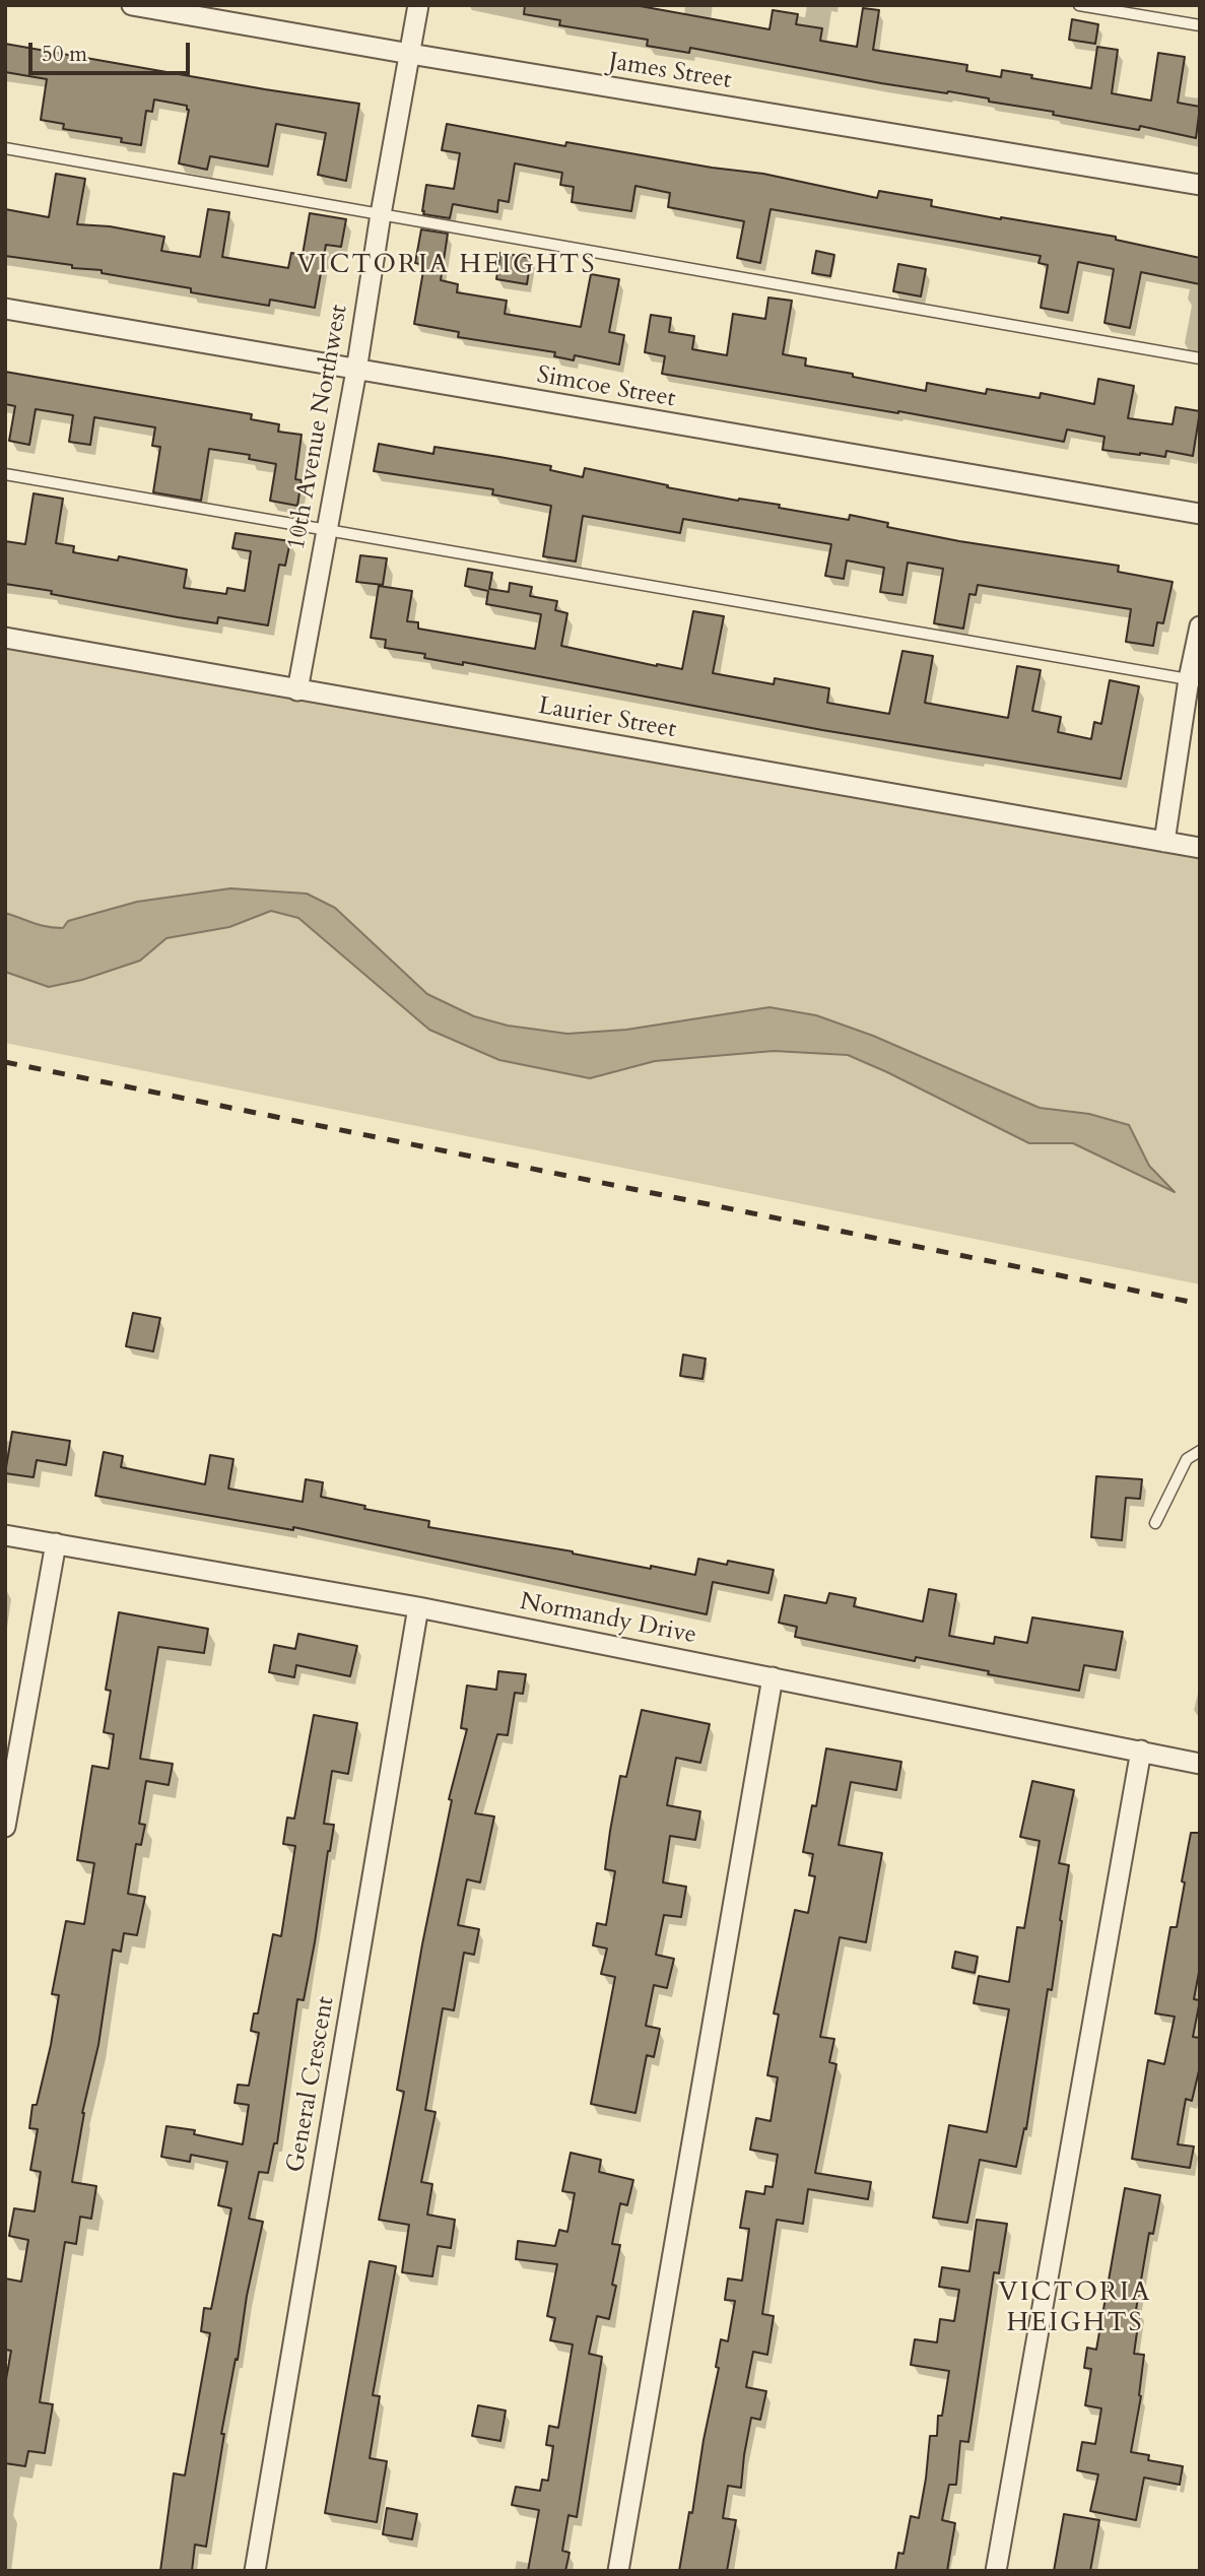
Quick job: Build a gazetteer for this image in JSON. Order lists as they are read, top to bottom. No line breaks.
{"streets":{"street":["James Street","Simcoe Street","10th Avenue Northwest","Laurier Street","Normandy Drive","General Crescent"]},"crossings":[["James Street","10th Avenue Northwest"],["Simcoe Street","10th Avenue Northwest"],["10th Avenue Northwest","Laurier Street"],["Normandy Drive","General Crescent"]],"districts":["VICTORIA HEIGHTS","VICTORIA HEIGHTS"],"scale_bar":"50 m"}
